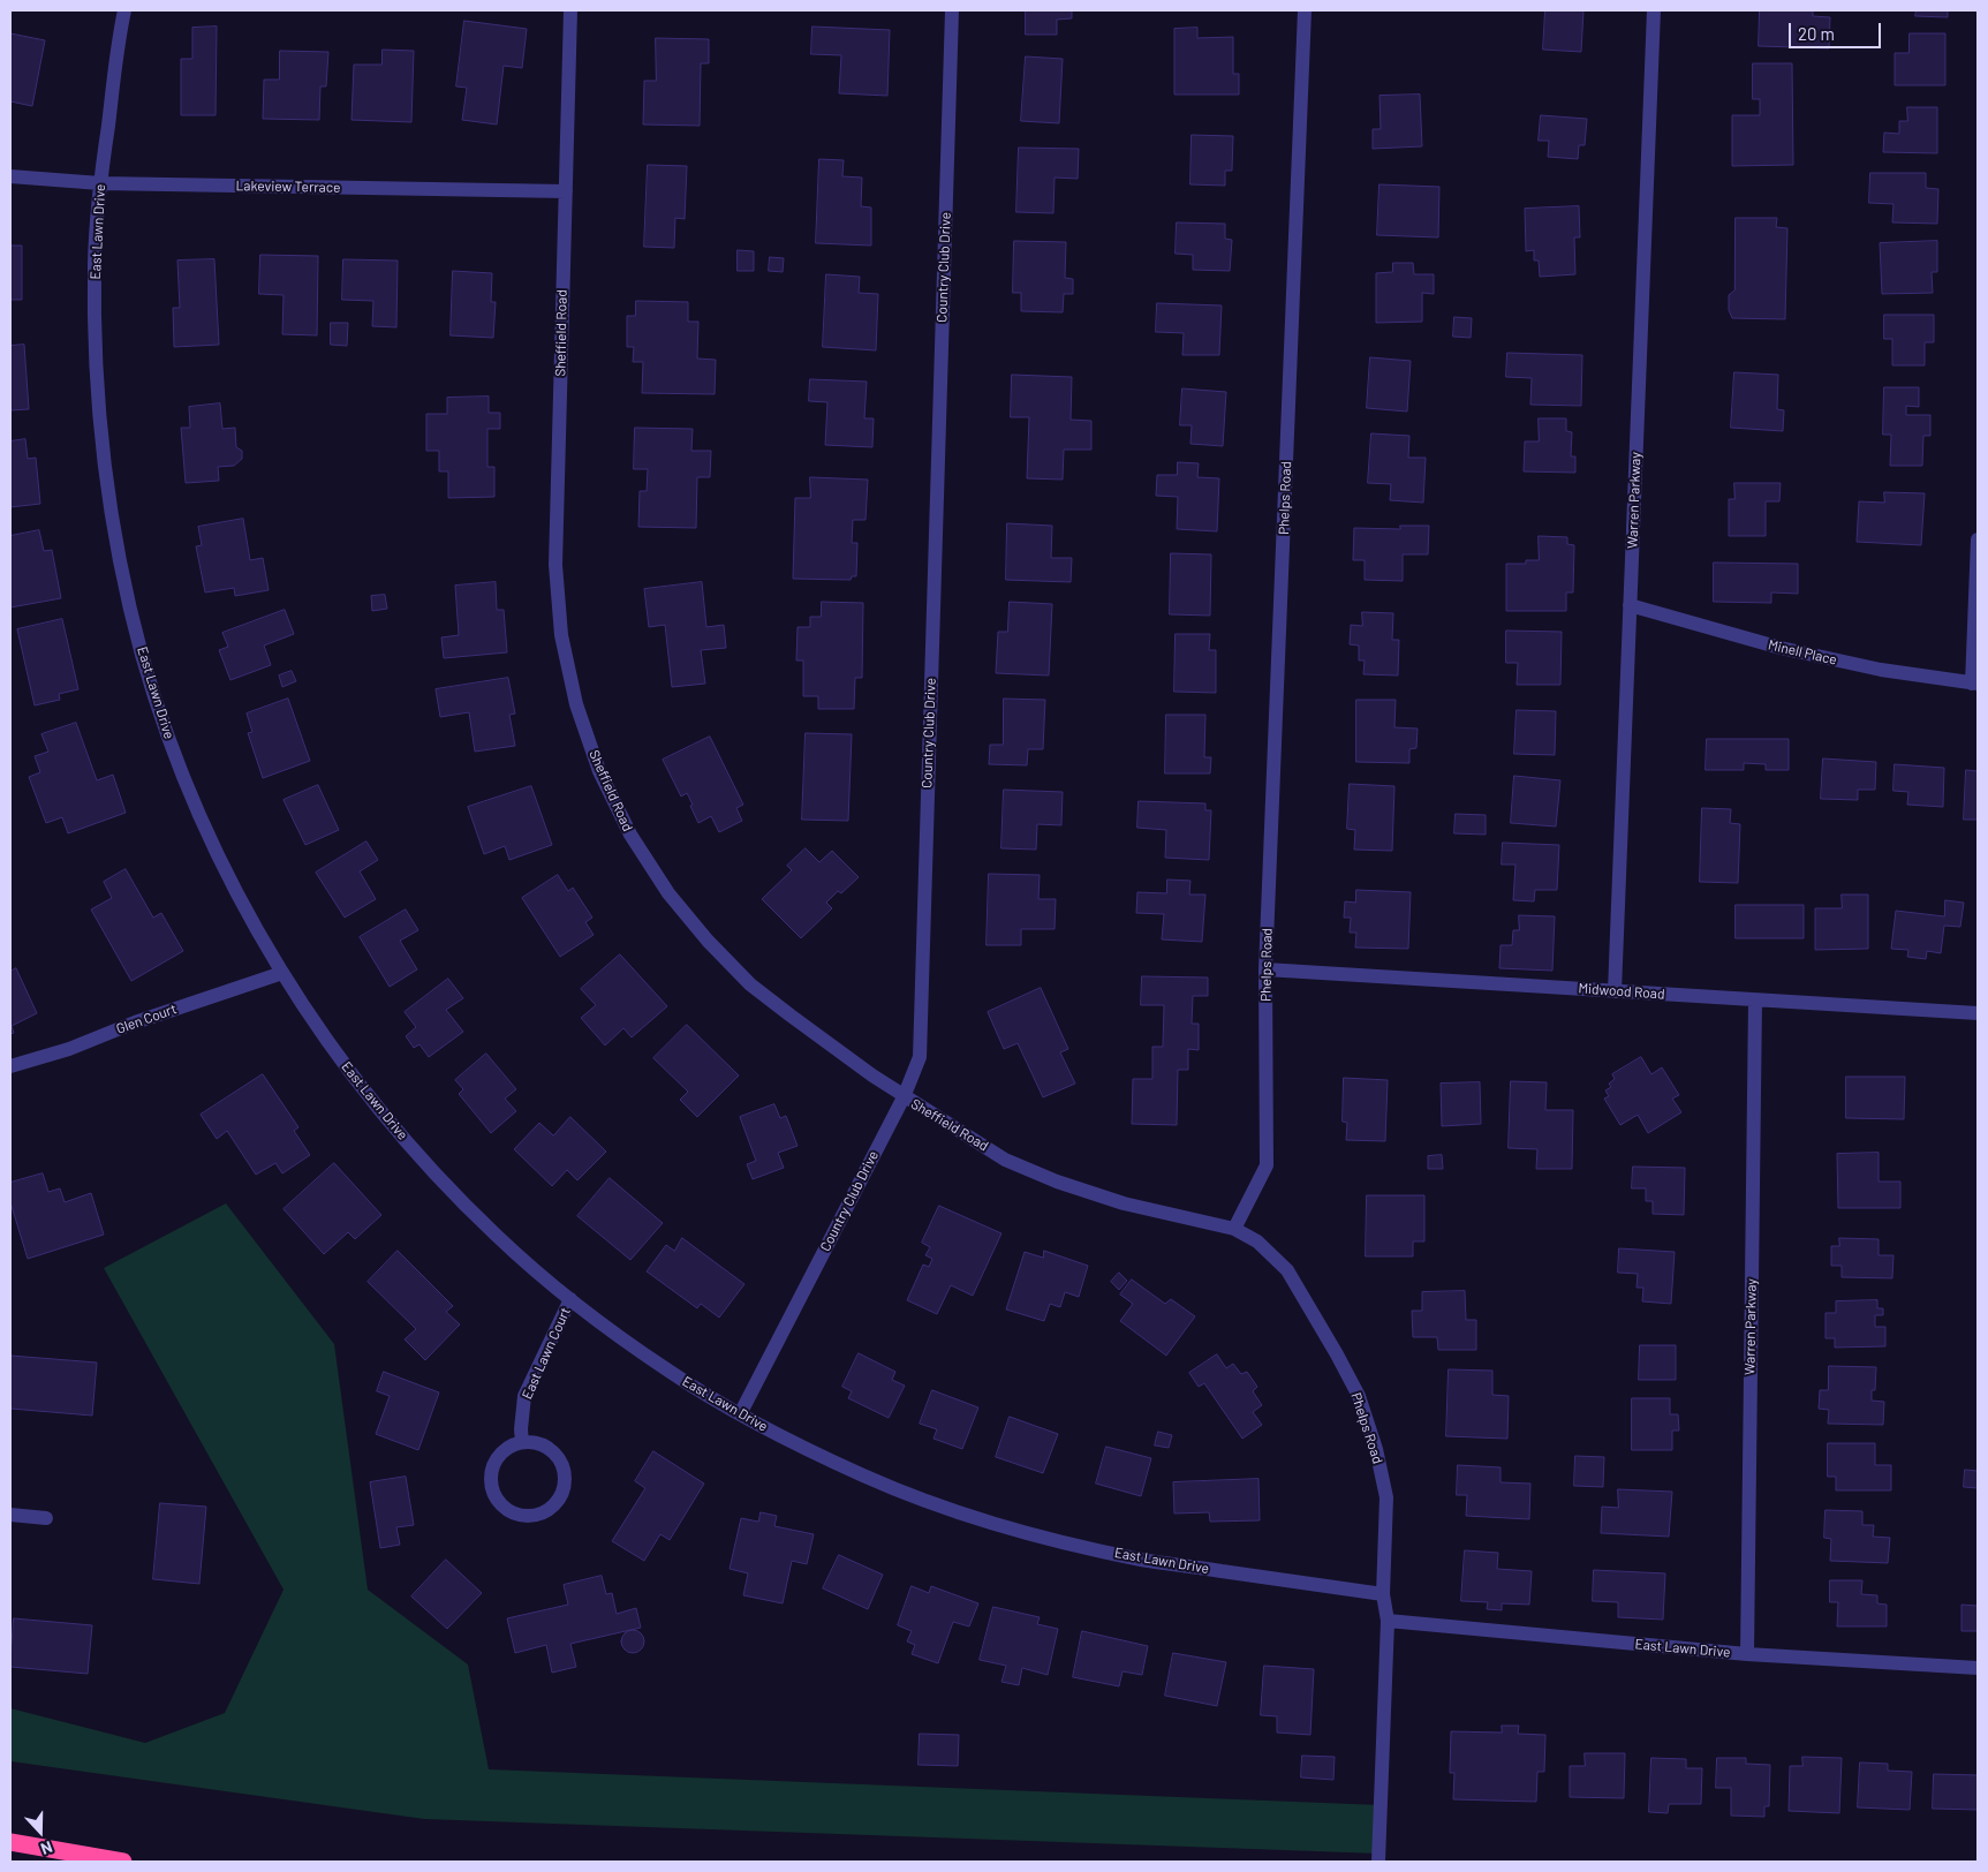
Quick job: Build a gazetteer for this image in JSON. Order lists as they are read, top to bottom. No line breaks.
{"streets":{"street":["Lakeview Terrace","East Lawn Drive","Country Club Drive","Sheffield Road","Phelps Road","Warren Parkway","Minell Place","Midwood Road","Glen Court","East Lawn Court"]},"crossings":[["Lakeview Terrace","East Lawn Drive"],["Lakeview Terrace","Sheffield Road"],["East Lawn Drive","Country Club Drive"],["East Lawn Drive","Phelps Road"],["East Lawn Drive","Warren Parkway"],["East Lawn Drive","Glen Court"],["East Lawn Drive","East Lawn Court"],["Country Club Drive","Sheffield Road"],["Sheffield Road","Phelps Road"],["Phelps Road","Midwood Road"],["Warren Parkway","Minell Place"],["Warren Parkway","Midwood Road"]],"scale_bar":"20 m","north":"bottom"}
